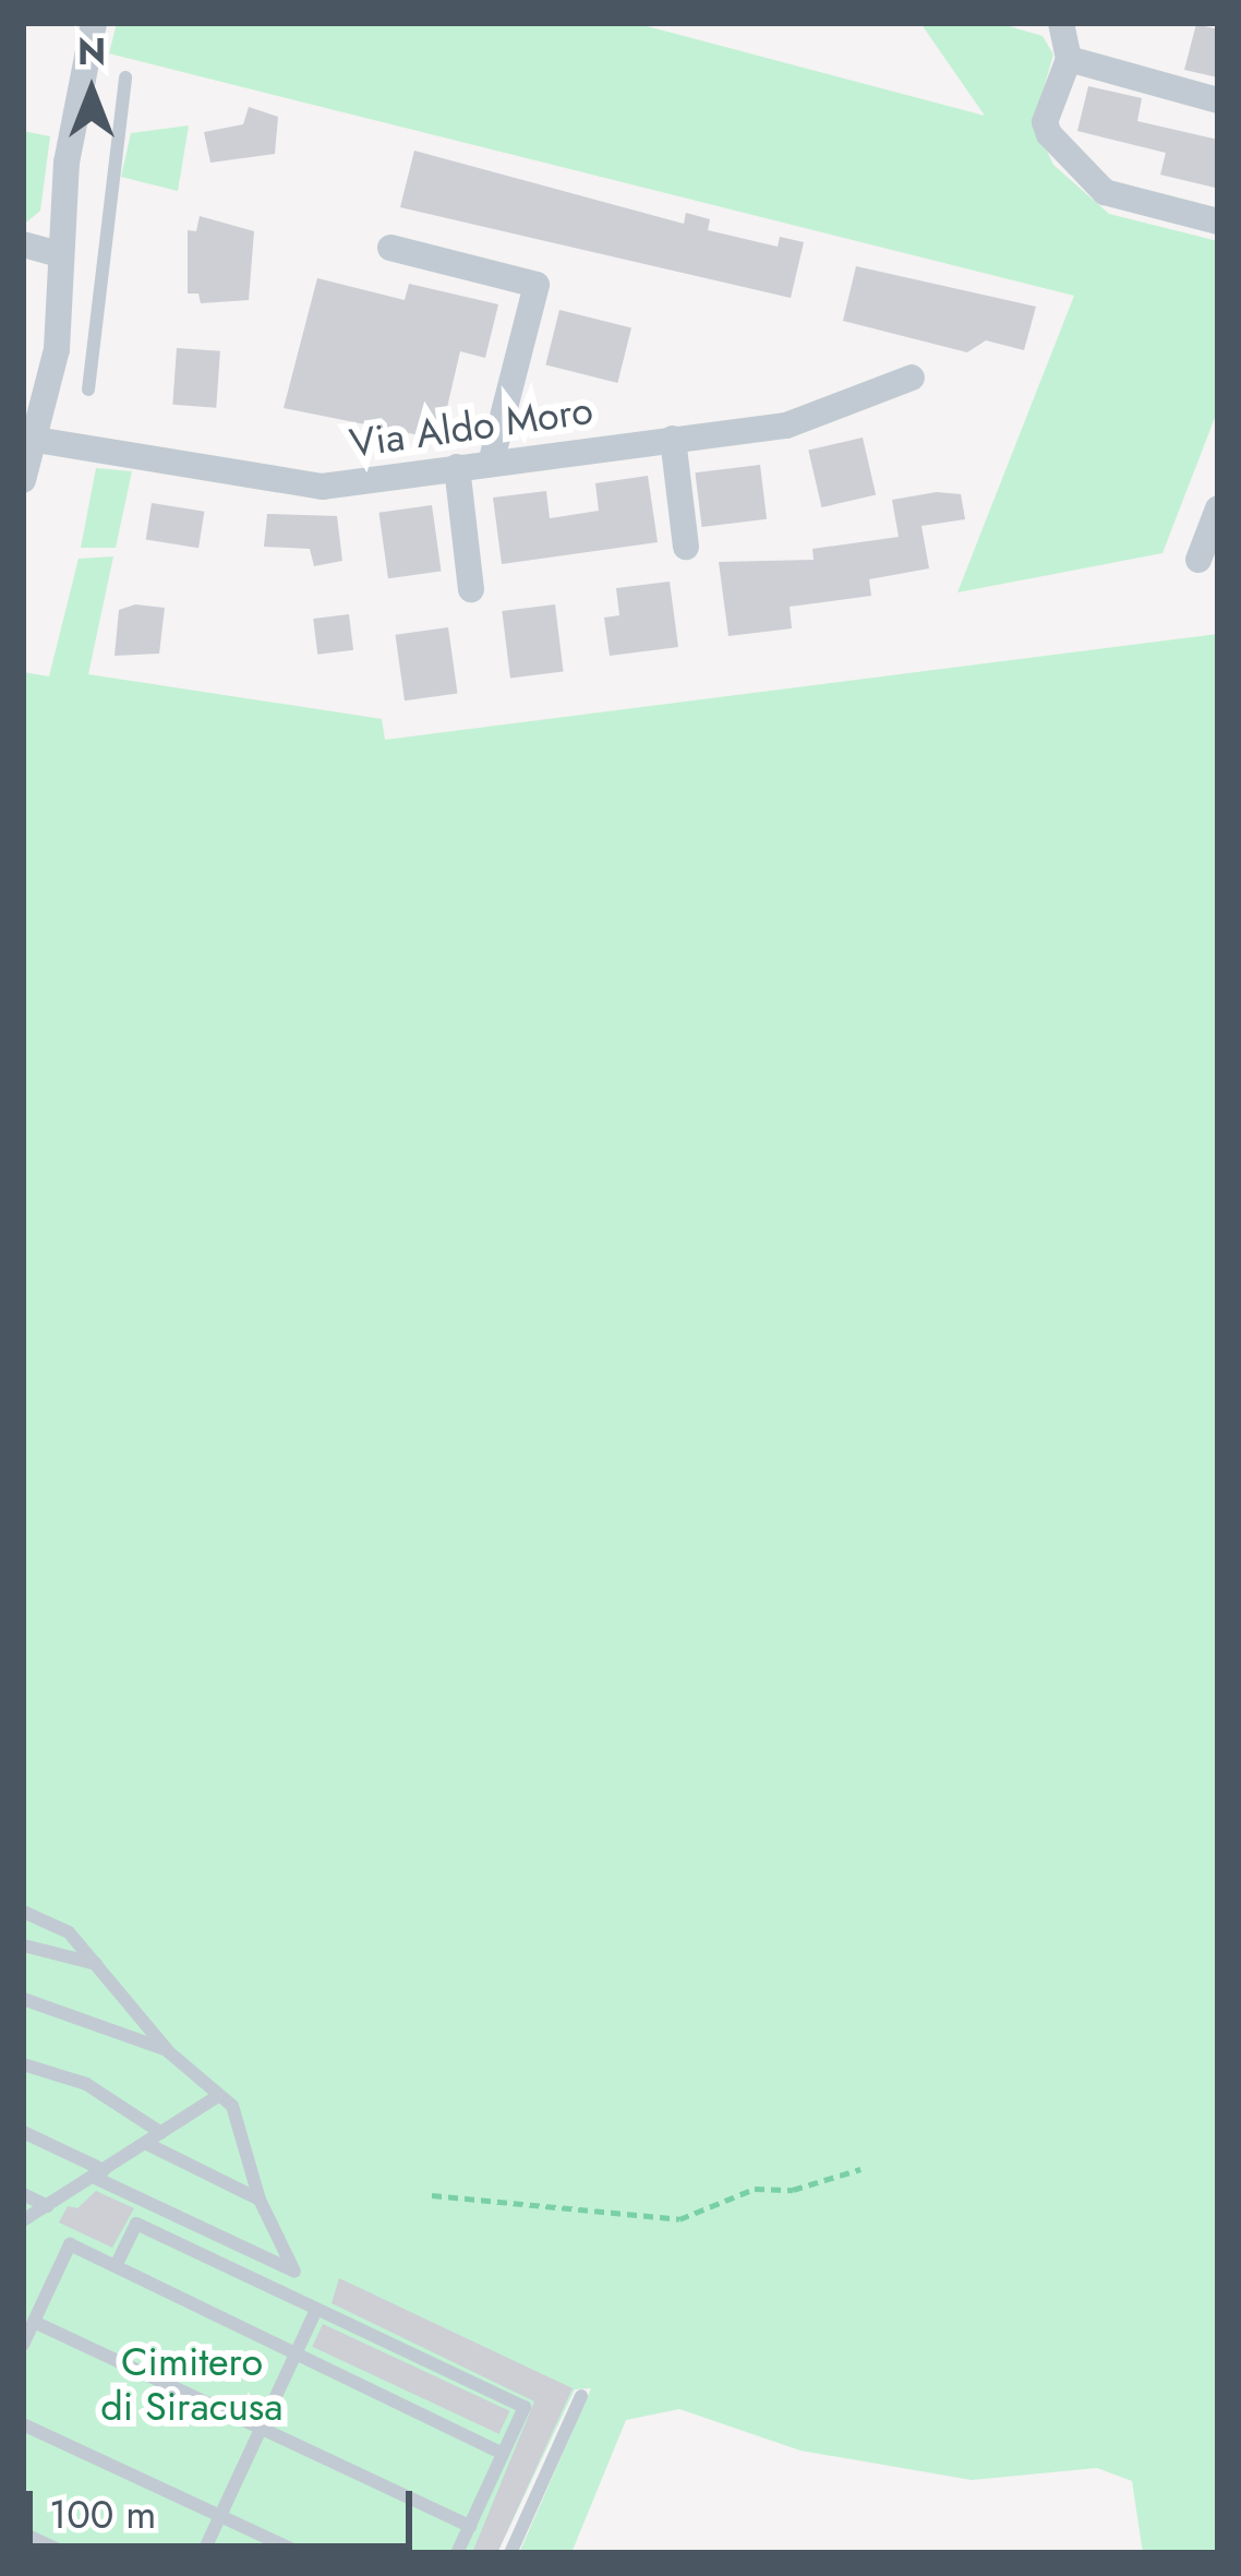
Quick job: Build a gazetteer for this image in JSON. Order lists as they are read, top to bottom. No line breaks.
{"streets":{"street":["Via Aldo Moro"]},"parks":["Cimitero di Siracusa"],"scale_bar":"100 m","north":"top"}
